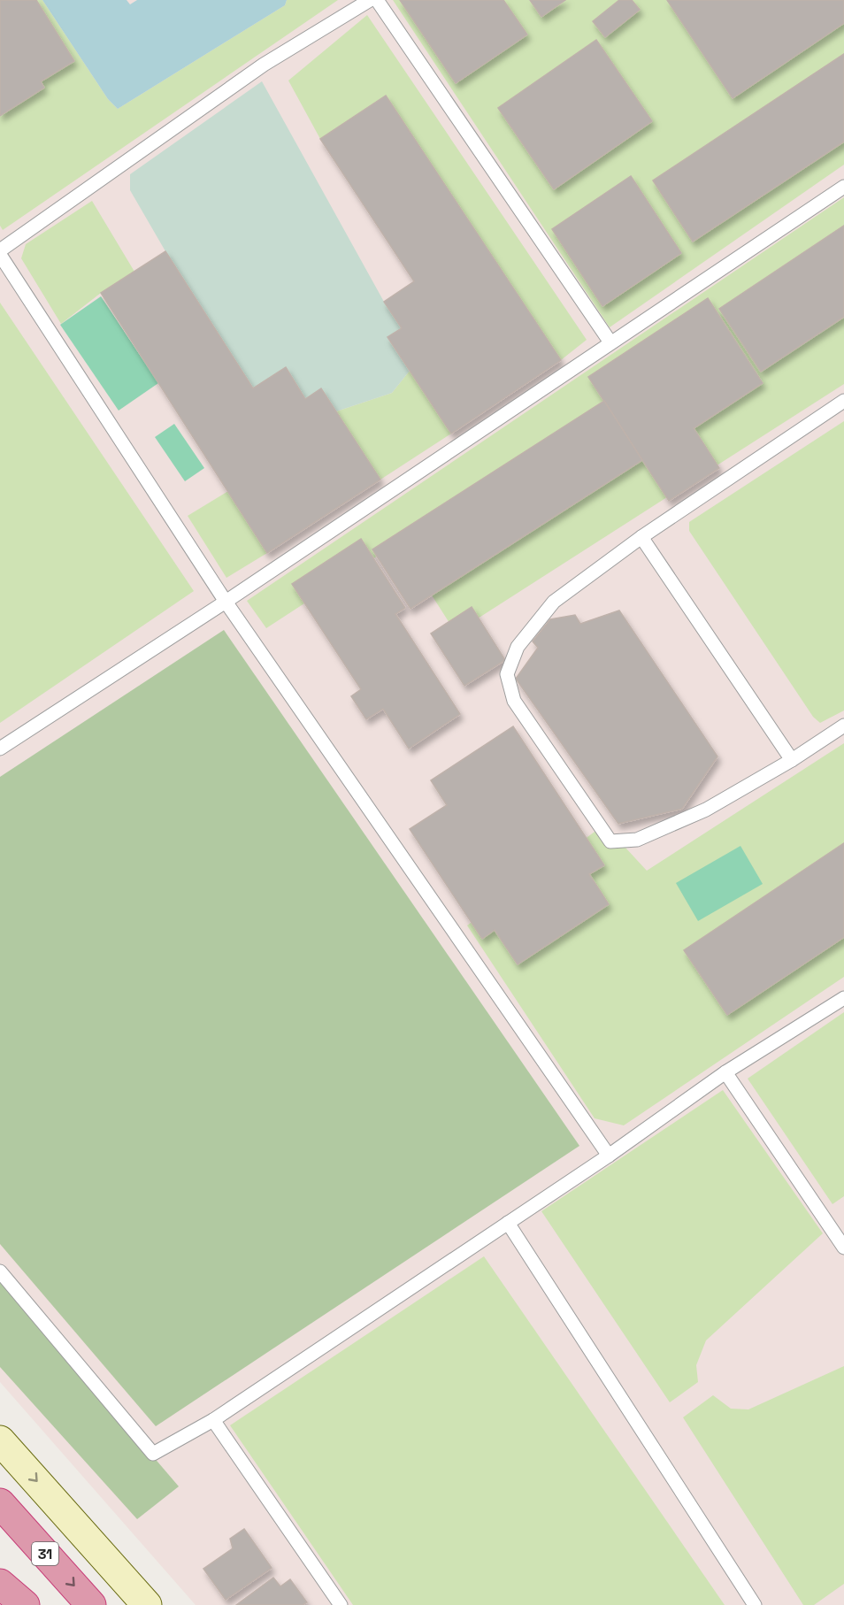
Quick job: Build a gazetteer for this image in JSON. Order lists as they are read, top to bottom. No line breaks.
{"streets":{"highway":["31"]}}
